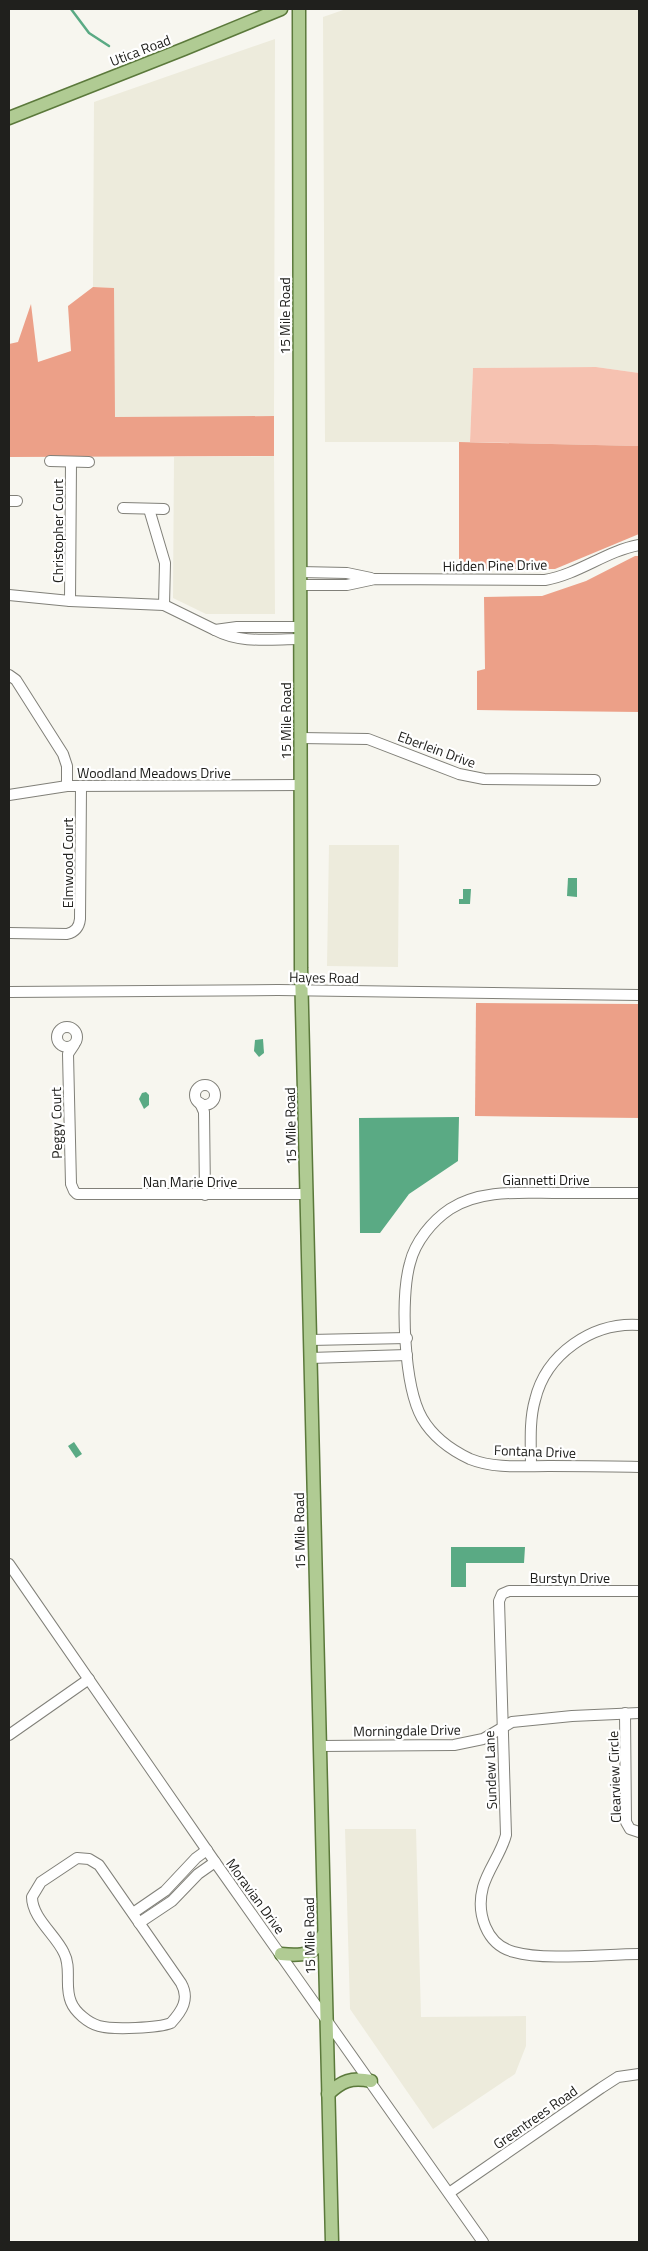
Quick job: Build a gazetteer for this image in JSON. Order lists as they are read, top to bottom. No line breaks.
{"streets":{"main road":["Utica Road","15 Mile Road"],"street":["Christopher Court","Hidden Pine Drive","Eberlein Drive","Woodland Meadows Drive","Elmwood Court","Hayes Road","Peggy Court","Giannetti Drive","Nan Marie Drive","Fontana Drive","Burstyn Drive","Morningdale Drive","Sundew Lane","Clearview Circle","Moravian Drive","Greentrees Road"]},"crossings":[["15 Mile Road","Hidden Pine Drive"],["15 Mile Road","Eberlein Drive"],["15 Mile Road","Woodland Meadows Drive"],["15 Mile Road","Hayes Road"],["15 Mile Road","Nan Marie Drive"],["15 Mile Road","Morningdale Drive"],["15 Mile Road","Moravian Drive"],["Woodland Meadows Drive","Elmwood Court"],["Peggy Court","Nan Marie Drive"],["Giannetti Drive","Fontana Drive"],["Burstyn Drive","Sundew Lane"],["Morningdale Drive","Sundew Lane"],["Morningdale Drive","Clearview Circle"],["Moravian Drive","Greentrees Road"]]}
